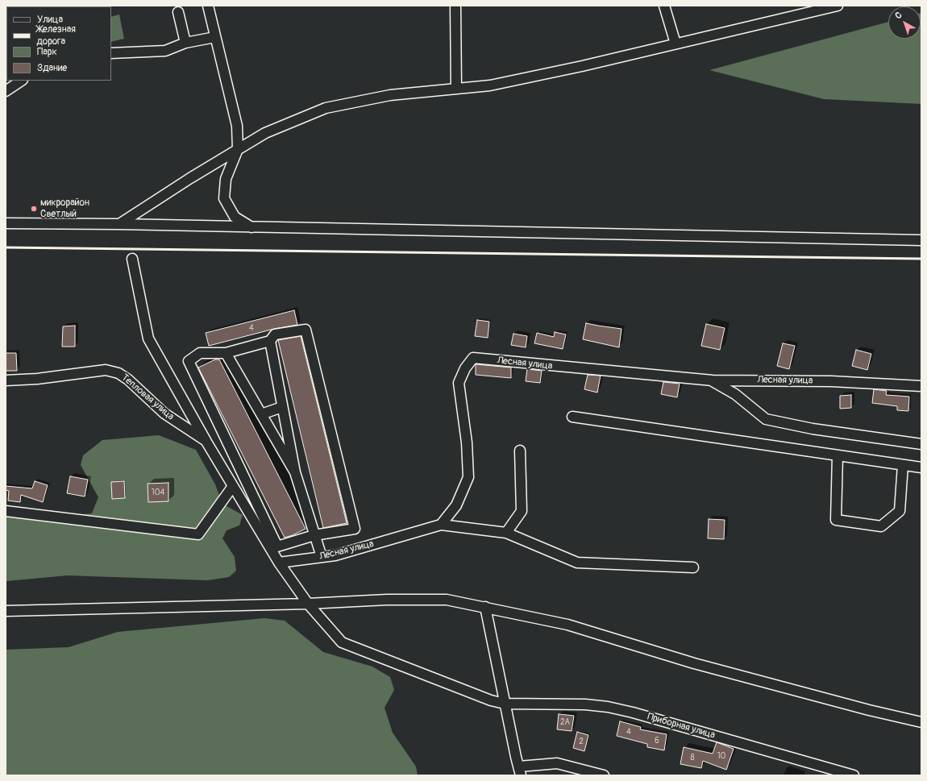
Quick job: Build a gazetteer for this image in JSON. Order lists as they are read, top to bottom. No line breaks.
{"streets":{"street":["Лесная улица","Тепловая улица","Приборная улица"]},"crossings":[["Лесная улица","Приборная улица"],["Тепловая улица","Приборная улица"]],"places":["микрорайон Светлый"],"house_numbers":["4","104","2А","4","6","2","10","8"],"legend":["Улица","Железная дорога","Парк","Здание"],"north":"top left"}
